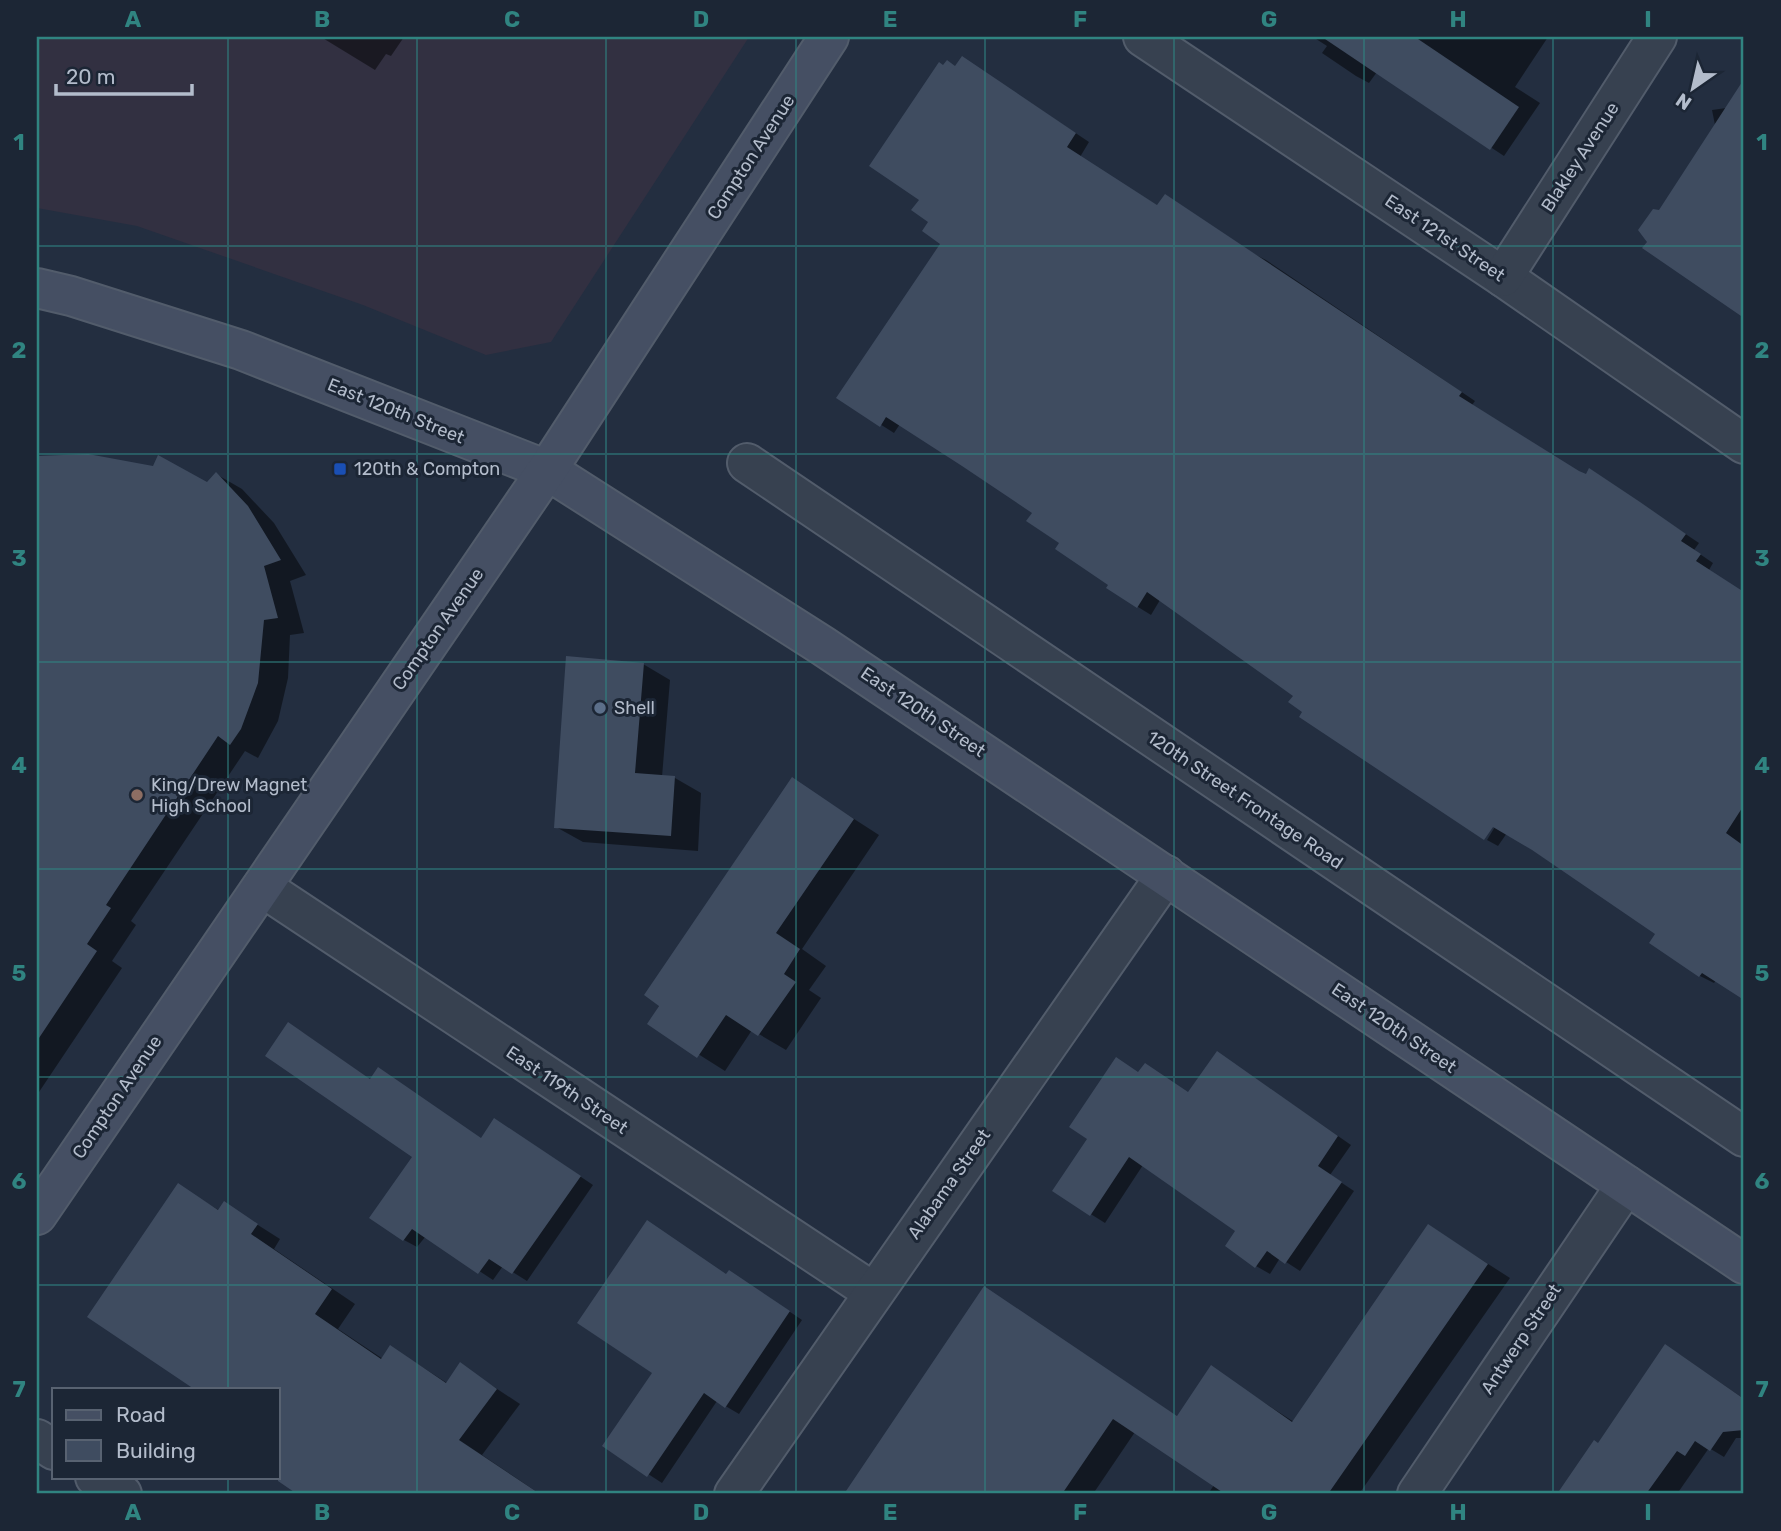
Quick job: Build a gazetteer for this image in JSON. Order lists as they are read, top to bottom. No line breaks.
{"streets":{"street":["Compton Avenue","Blakley Avenue","East 121st Street","East 120th Street","120th Street Frontage Road","East 119th Street","Alabama Street","Antwerp Street"]},"crossings":[["Compton Avenue","East 120th Street"],["Compton Avenue","East 119th Street"],["Blakley Avenue","East 121st Street"],["East 120th Street","Alabama Street"],["East 120th Street","Antwerp Street"],["East 119th Street","Alabama Street"]],"places":{"transit":["120th & Compton"],"other":["Shell","King/Drew Magnet High School"]},"legend":["Road","Building"],"scale_bar":"20 m","north":"bottom left","grid":{"columns":["A","B","C","D","E","F","G","H","I"],"rows":["1","2","3","4","5","6","7"]}}
